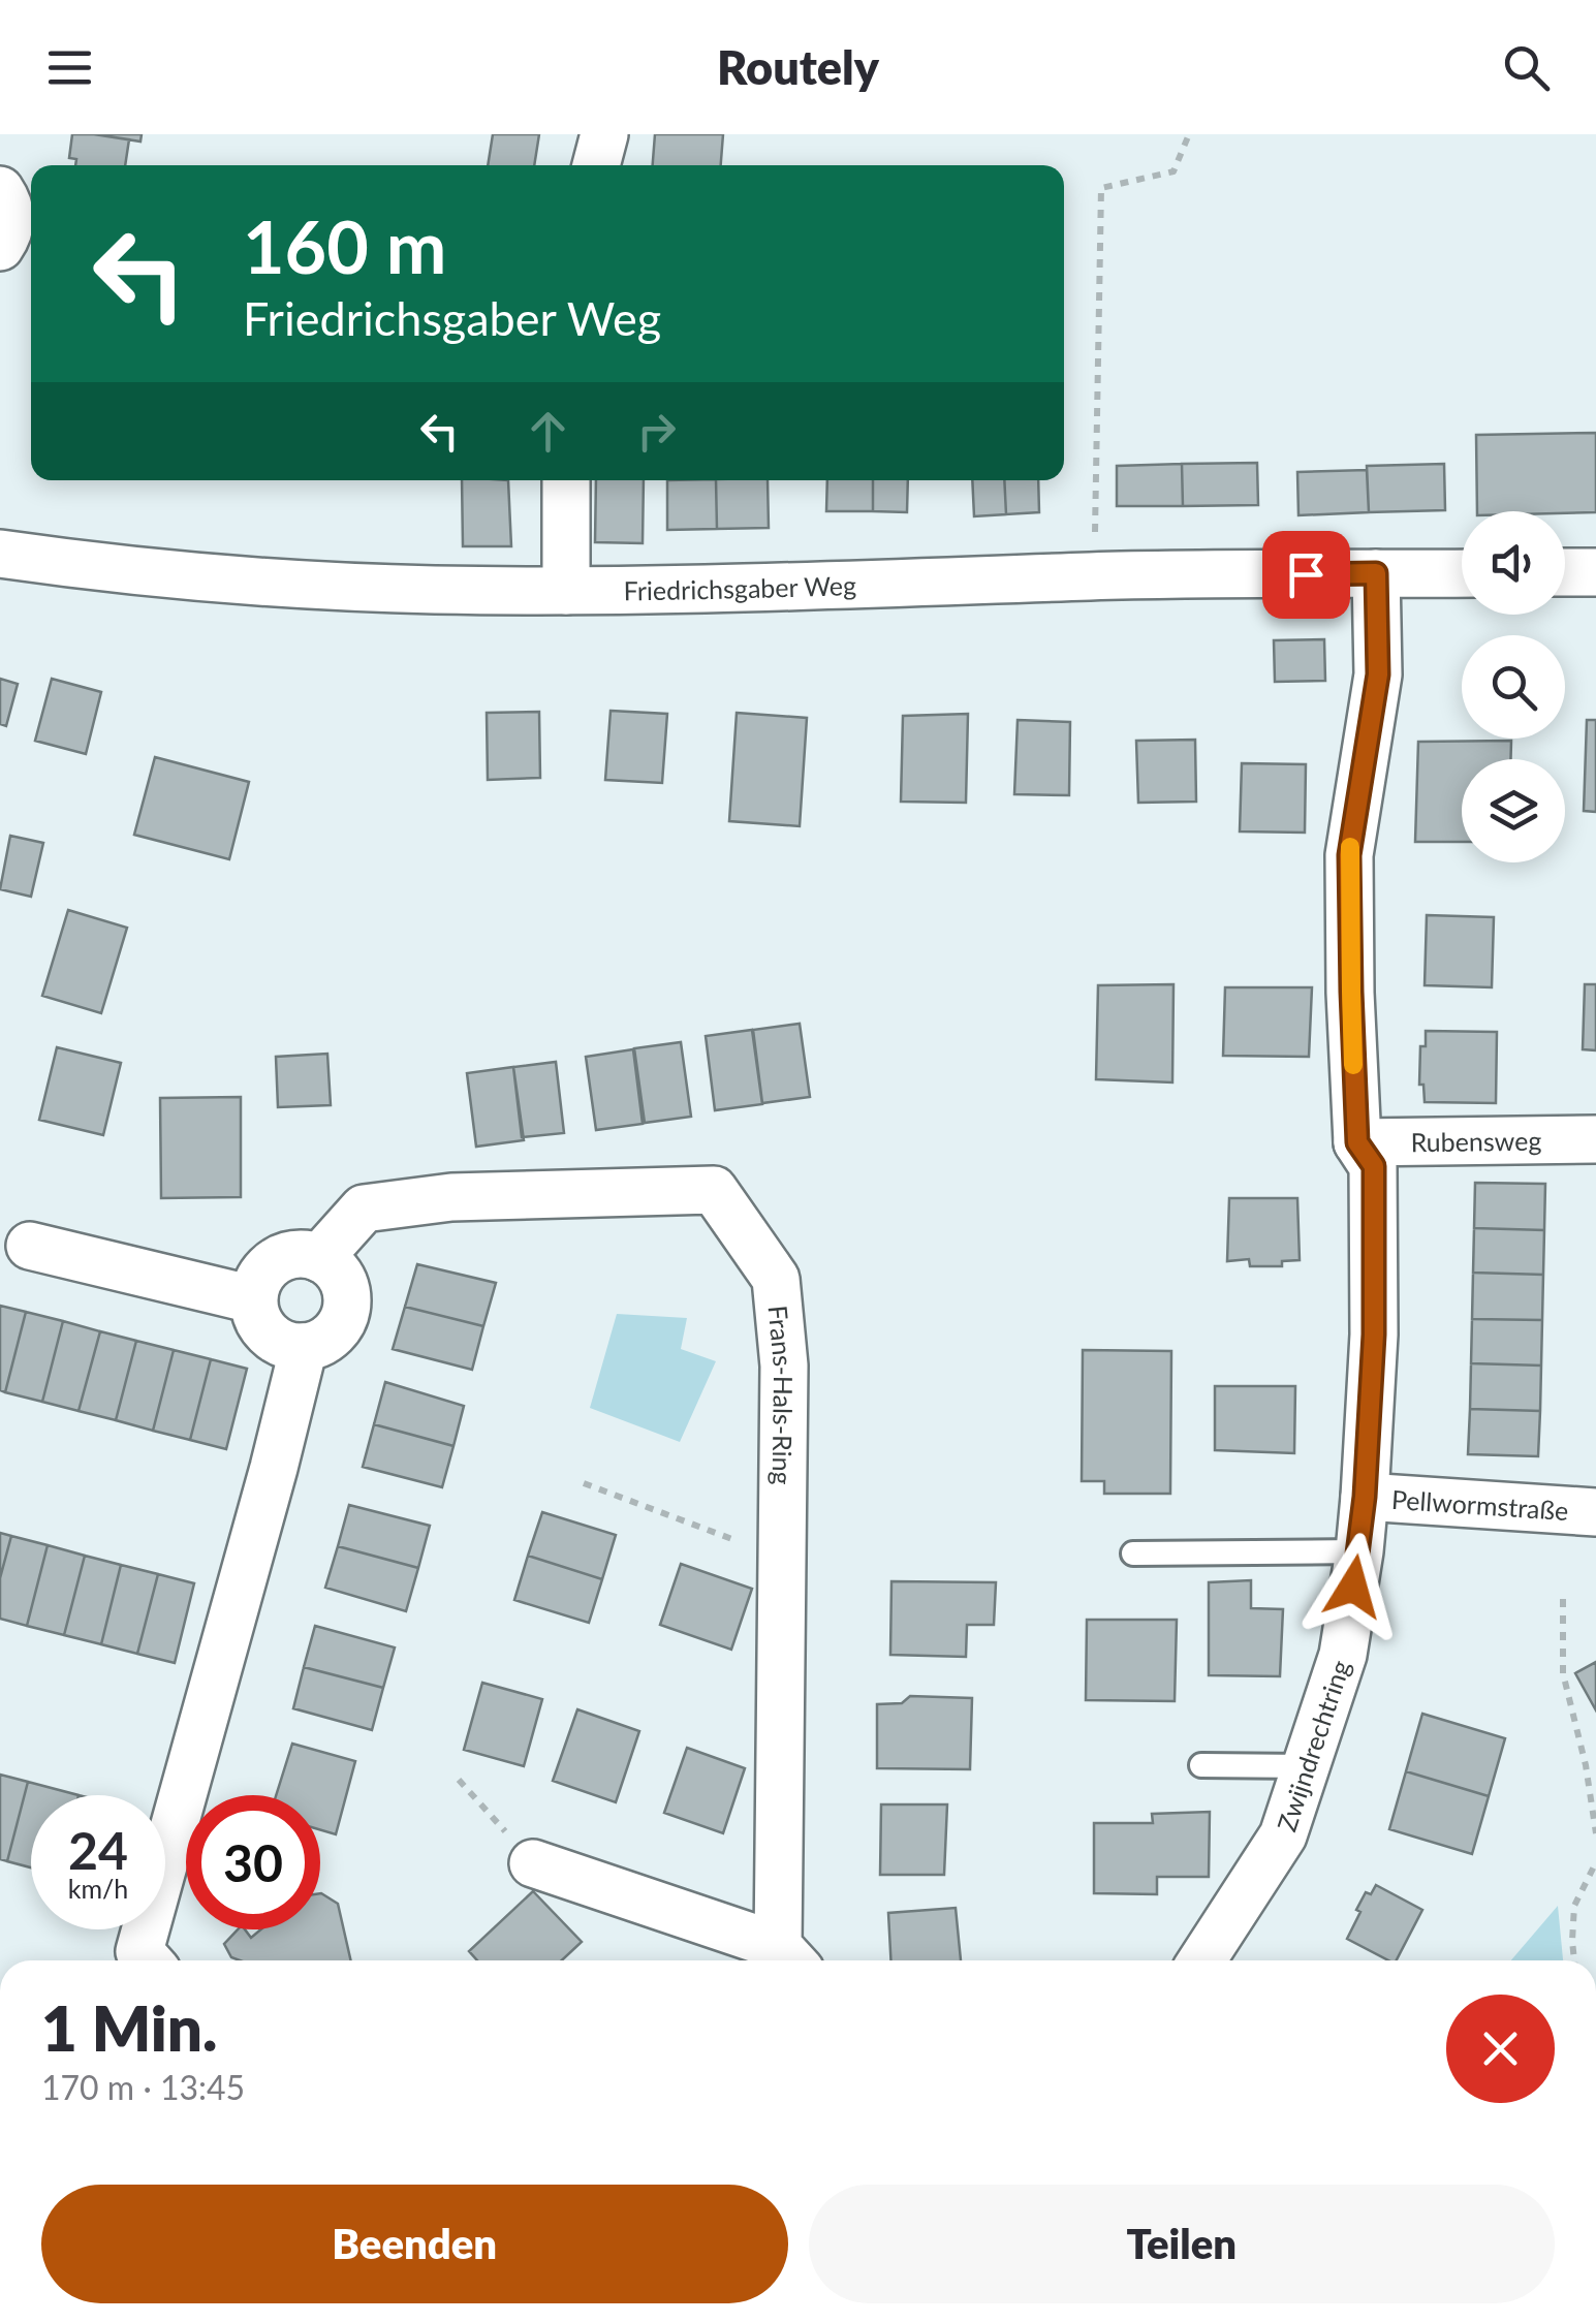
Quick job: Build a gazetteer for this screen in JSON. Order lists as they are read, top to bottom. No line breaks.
{"streets":{"street":["Friedrichsgaber Weg","Rubensweg","Frans-Hals-Ring","Pellwormstraße","Zwijndrechtring"]},"crossings":[["Friedrichsgaber Weg","Zwijndrechtring"],["Rubensweg","Zwijndrechtring"],["Pellwormstraße","Zwijndrechtring"]],"page":{"header":"Routely","turn":["160 m","Friedrichsgaber Weg"],"speed":"24 km/h","limit":"30","heading":["1 Min.","170 m · 13:45"],"buttons":["Beenden","Teilen"]}}
